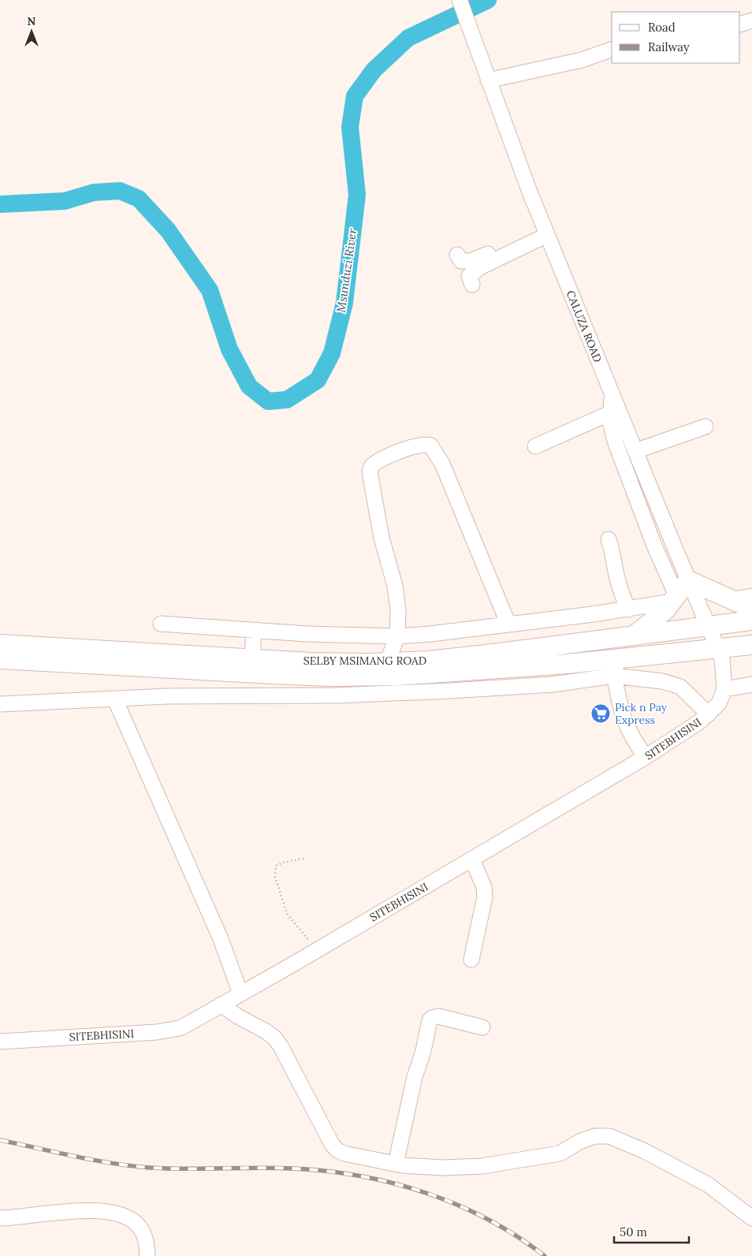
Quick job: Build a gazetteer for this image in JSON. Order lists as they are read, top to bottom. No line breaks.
{"streets":{"main road":["SELBY MSIMANG ROAD"],"street":["CALUZA ROAD","SITEBHISINI"]},"crossings":[["CALUZA ROAD","SELBY MSIMANG ROAD"],["CALUZA ROAD","SITEBHISINI"],["SELBY MSIMANG ROAD","SITEBHISINI"]],"water":["Msunduzi River"],"places":{"supermarket":["Pick n Pay Express"]},"legend":["Road","Railway"],"scale_bar":"50 m","north":"top"}
